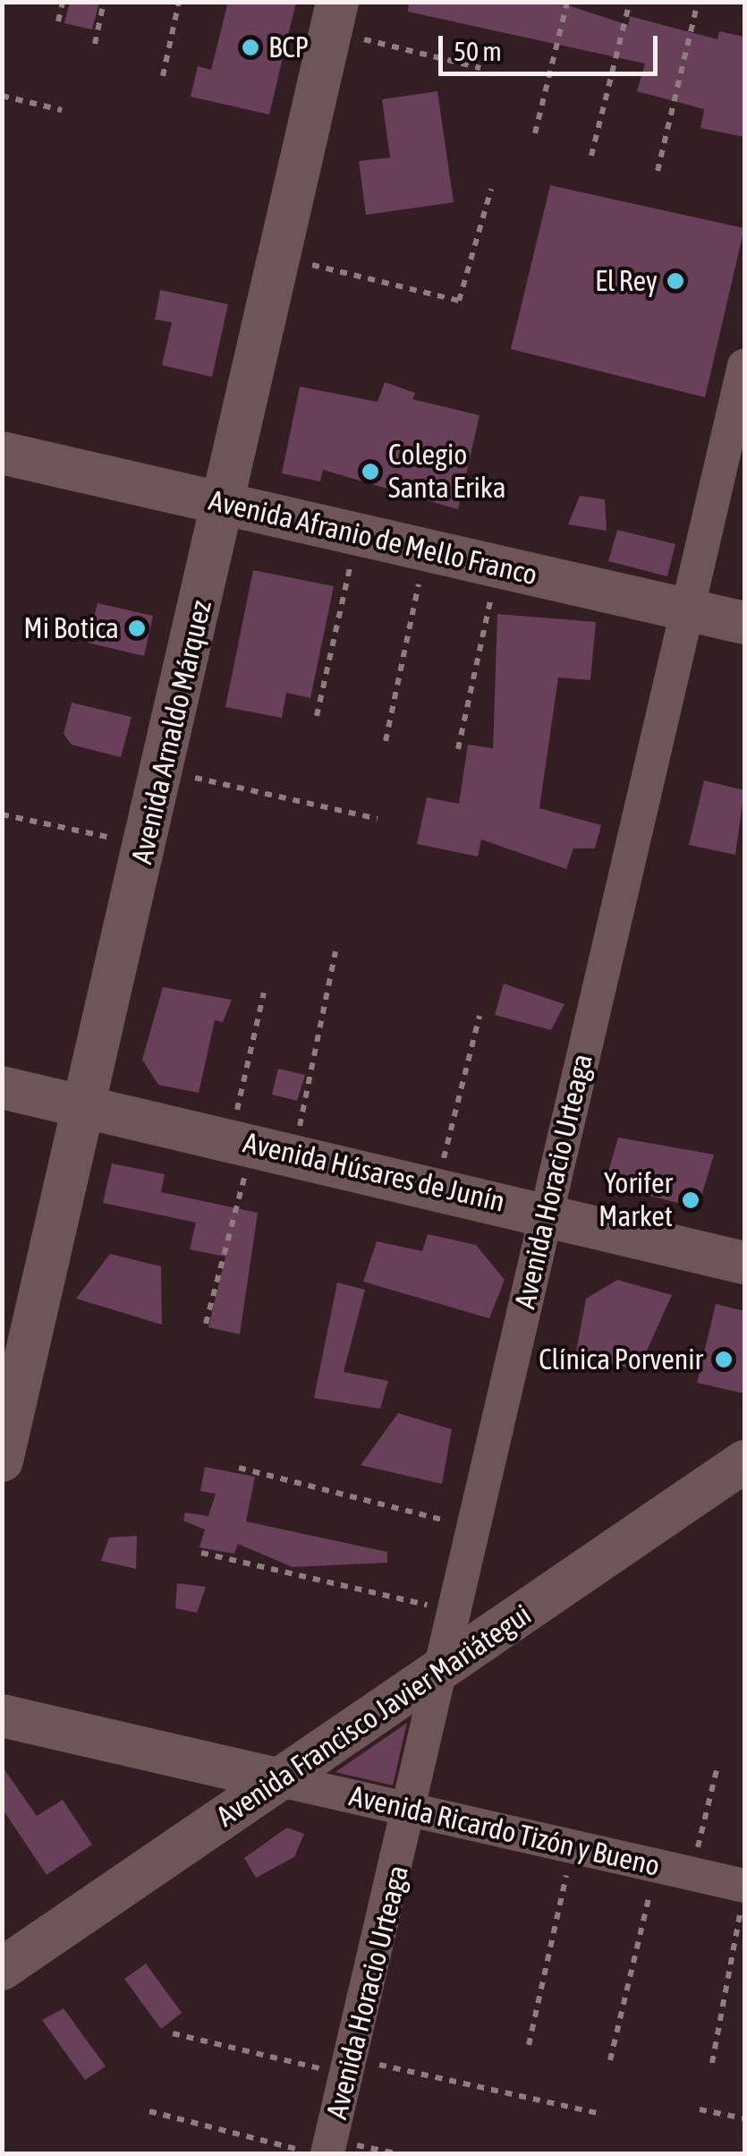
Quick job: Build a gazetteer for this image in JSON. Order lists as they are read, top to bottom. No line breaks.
{"streets":{"street":["Avenida Afranio de Mello Franco","Avenida Arnaldo Márquez","Avenida Húsares de Junín","Avenida Horacio Urteaga","Avenida Francisco Javier Mariátegui","Avenida Ricardo Tizón y Bueno"]},"crossings":[["Avenida Afranio de Mello Franco","Avenida Arnaldo Márquez"],["Avenida Afranio de Mello Franco","Avenida Horacio Urteaga"],["Avenida Arnaldo Márquez","Avenida Húsares de Junín"],["Avenida Húsares de Junín","Avenida Horacio Urteaga"],["Avenida Horacio Urteaga","Avenida Francisco Javier Mariátegui"],["Avenida Horacio Urteaga","Avenida Ricardo Tizón y Bueno"],["Avenida Francisco Javier Mariátegui","Avenida Ricardo Tizón y Bueno"]],"places":["BCP","El Rey","Colegio Santa Erika","Mi Botica","Yorifer Market","Clínica Porvenir"],"scale_bar":"50 m"}
